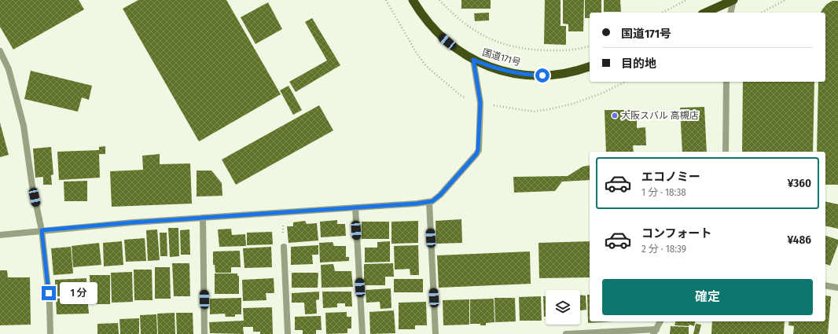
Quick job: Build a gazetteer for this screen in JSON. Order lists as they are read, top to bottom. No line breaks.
{"streets":{"highway":["国道171号"]},"places":["大阪スバル 高槻店"],"page":{"banner":["国道171号","目的地"],"list":[{"name":"エコノミー","note":"1 分 · 18:38","value":"¥360"},{"name":"コンフォート","note":"2 分 · 18:39","value":"¥486"}],"buttons":"確定","bubble":"1 分"}}
